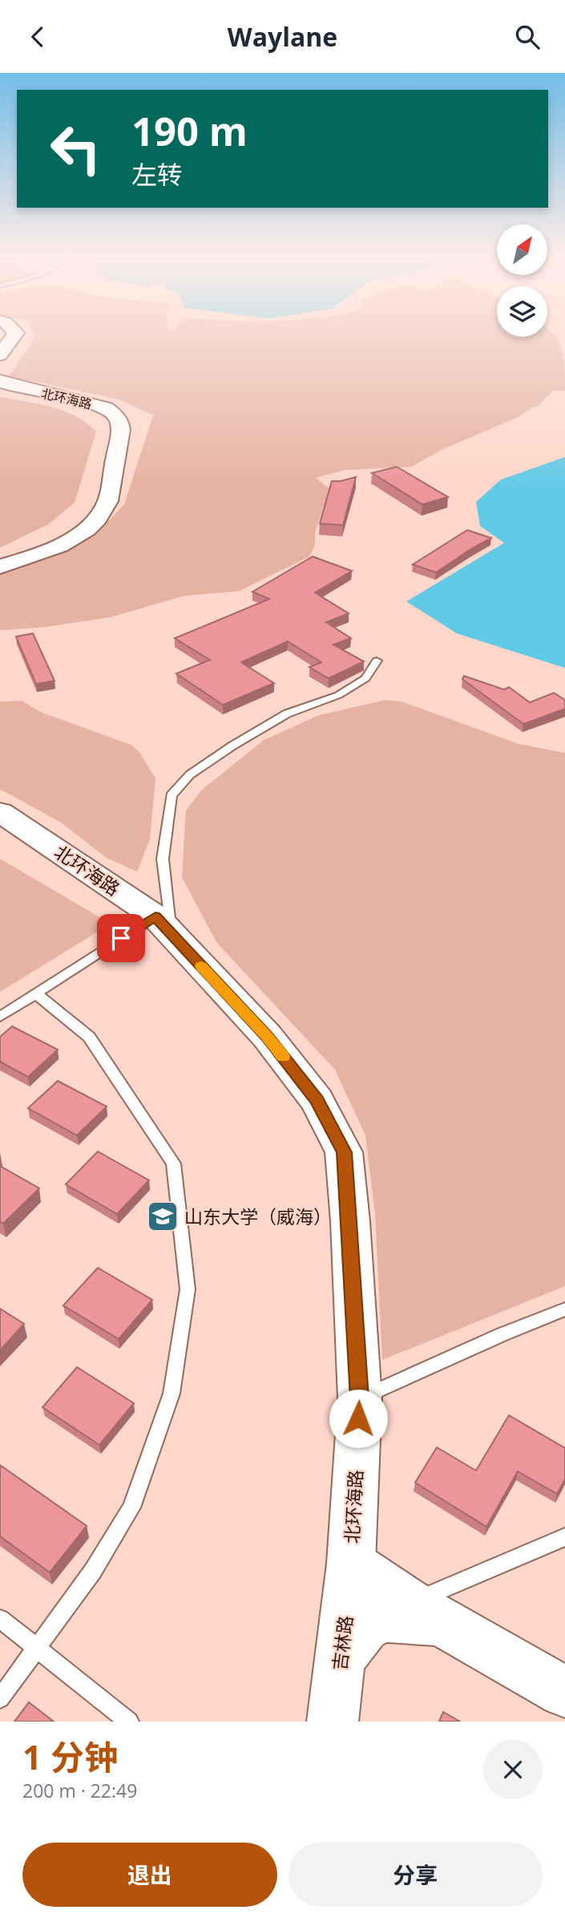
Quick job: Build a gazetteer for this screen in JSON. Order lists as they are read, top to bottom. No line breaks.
{"streets":{"main road":["北环海路","吉林路"]},"crossings":[["北环海路","吉林路"]],"places":{"school or university":["山东大学（威海）"]},"north":"top right","page":{"header":"Waylane","turn":["190 m","左转"],"heading":["1 分钟","200 m · 22:49"],"buttons":["退出","分享"]}}
